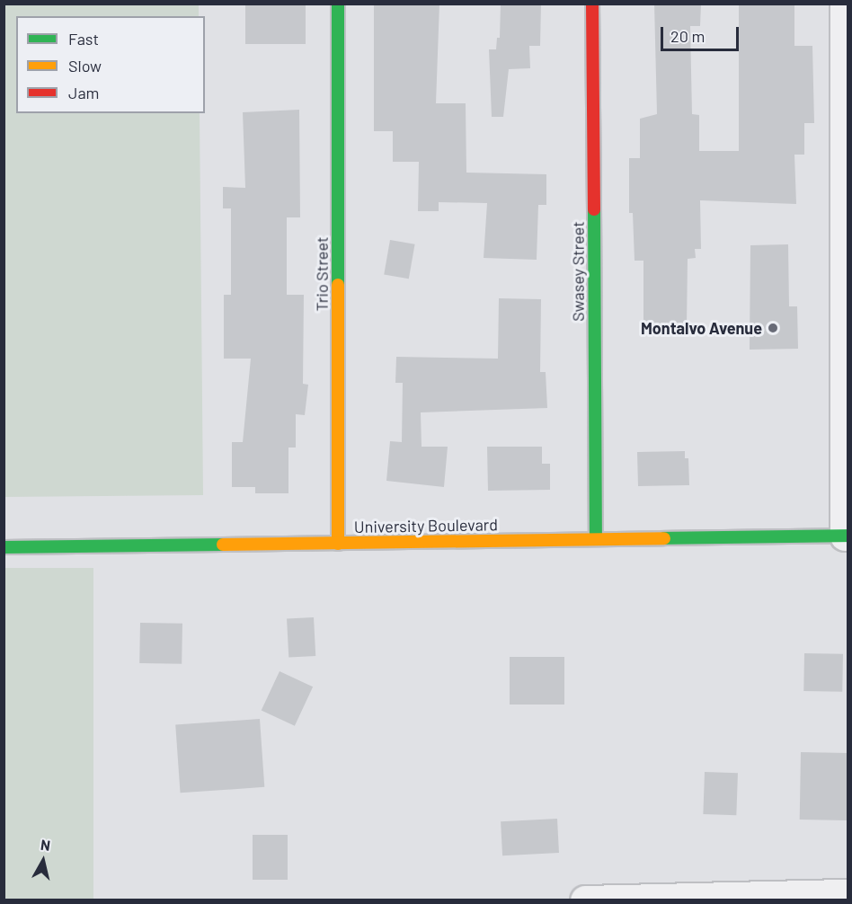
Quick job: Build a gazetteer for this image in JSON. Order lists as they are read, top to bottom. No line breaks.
{"streets":{"street":["Swasey Street","Trio Street","University Boulevard"]},"crossings":[["Swasey Street","University Boulevard"],["Trio Street","University Boulevard"]],"places":["Montalvo Avenue"],"legend":["Fast","Slow","Jam"],"scale_bar":"20 m","north":"top"}
